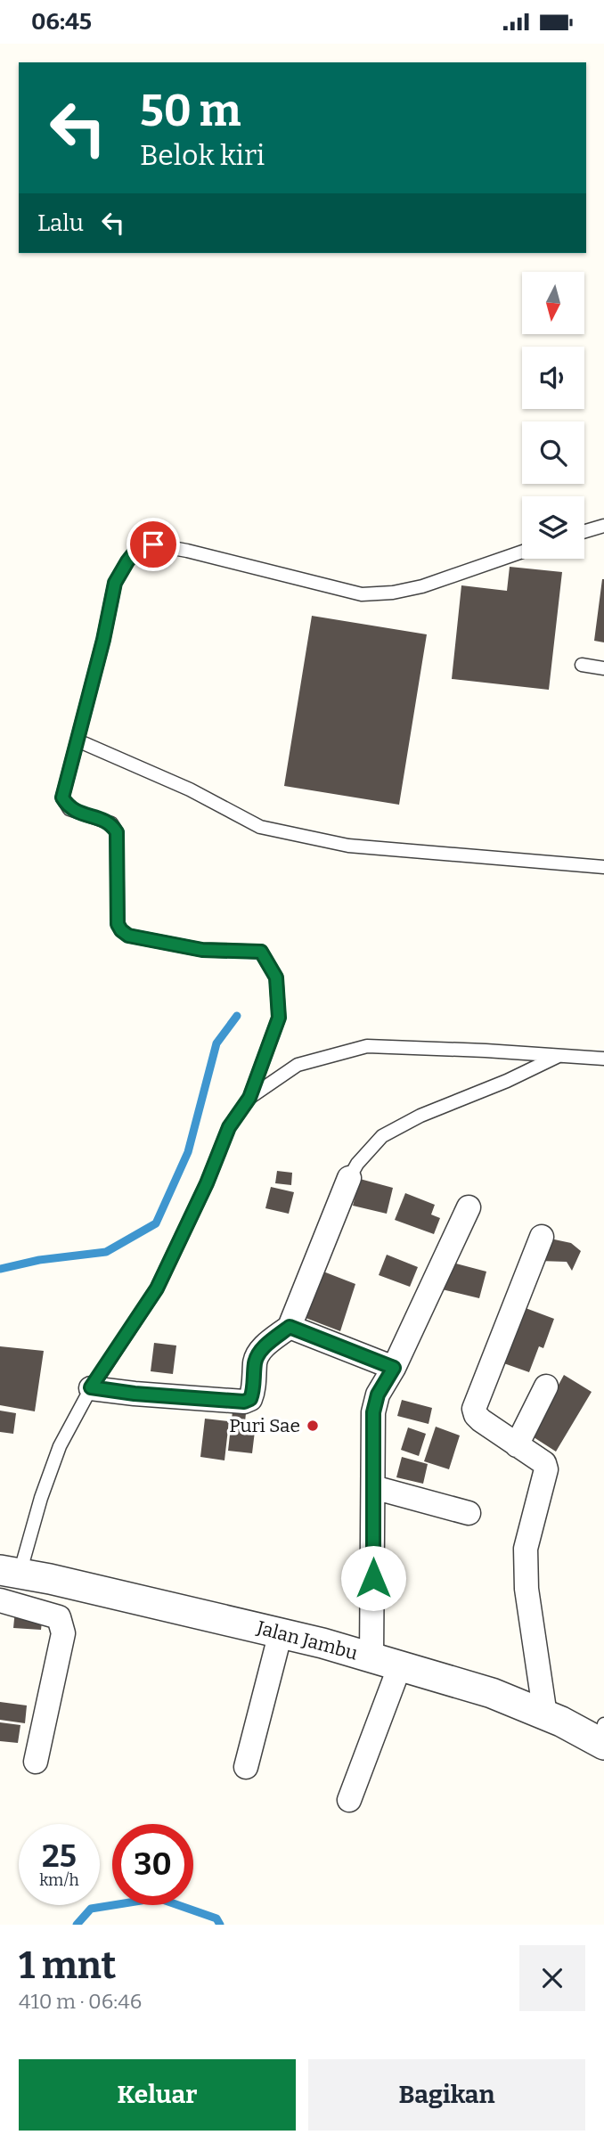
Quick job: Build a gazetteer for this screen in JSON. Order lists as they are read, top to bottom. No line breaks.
{"streets":{"street":["Jalan Jambu"]},"places":["Puri Sae"],"north":"bottom","page":{"status":"06:45","turn":["50 m","Belok kiri"],"then":"Lalu","speed":"25 km/h","limit":"30","heading":["1 mnt","410 m · 06:46"],"buttons":["Keluar","Bagikan"]}}
